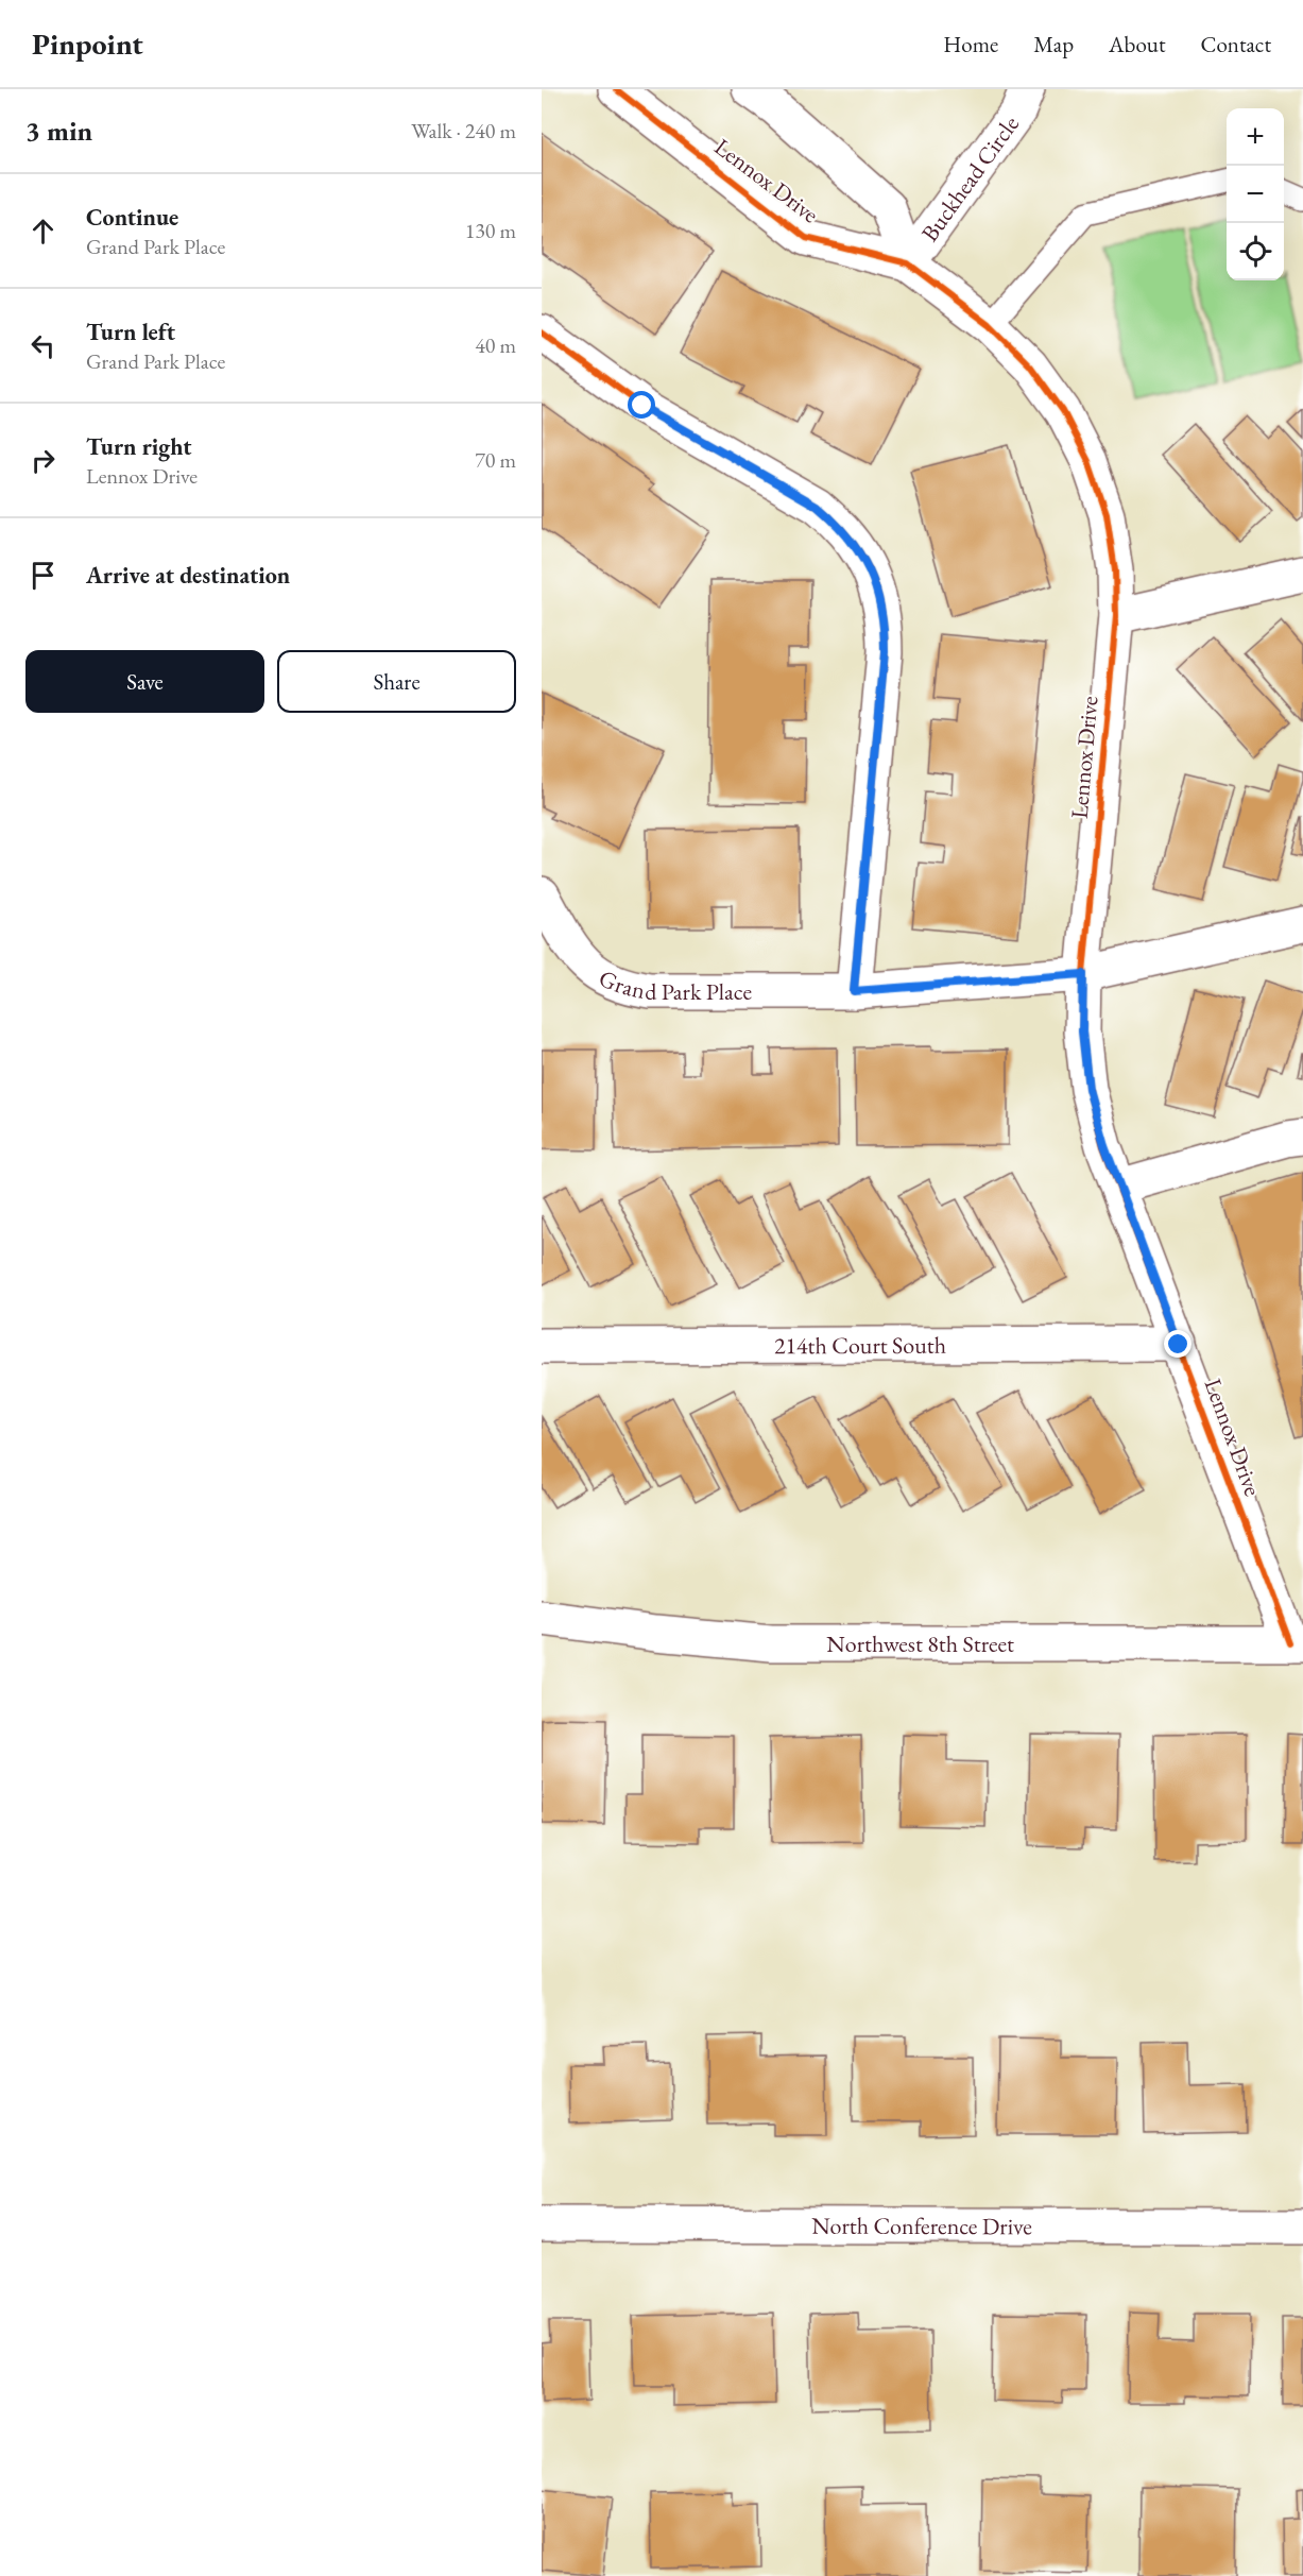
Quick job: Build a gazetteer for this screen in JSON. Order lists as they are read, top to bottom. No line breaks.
{"streets":{"street":["Buckhead Circle","Lennox Drive","Grand Park Place","214th Court South","Northwest 8th Street","North Conference Drive"]},"crossings":[["Buckhead Circle","Lennox Drive"],["Lennox Drive","Grand Park Place"],["Lennox Drive","214th Court South"],["Lennox Drive","Northwest 8th Street"]],"page":{"header":"Pinpoint","nav":["Home","Map","About","Contact"],"heading":["3 min","Walk · 240 m"],"map_buttons":["+","−"],"list":[["Continue","Grand Park Place","130 m"],["Turn left","Grand Park Place","40 m"],["Turn right","Lennox Drive","70 m"],"Arrive at destination"],"buttons":["Save","Share"]}}
